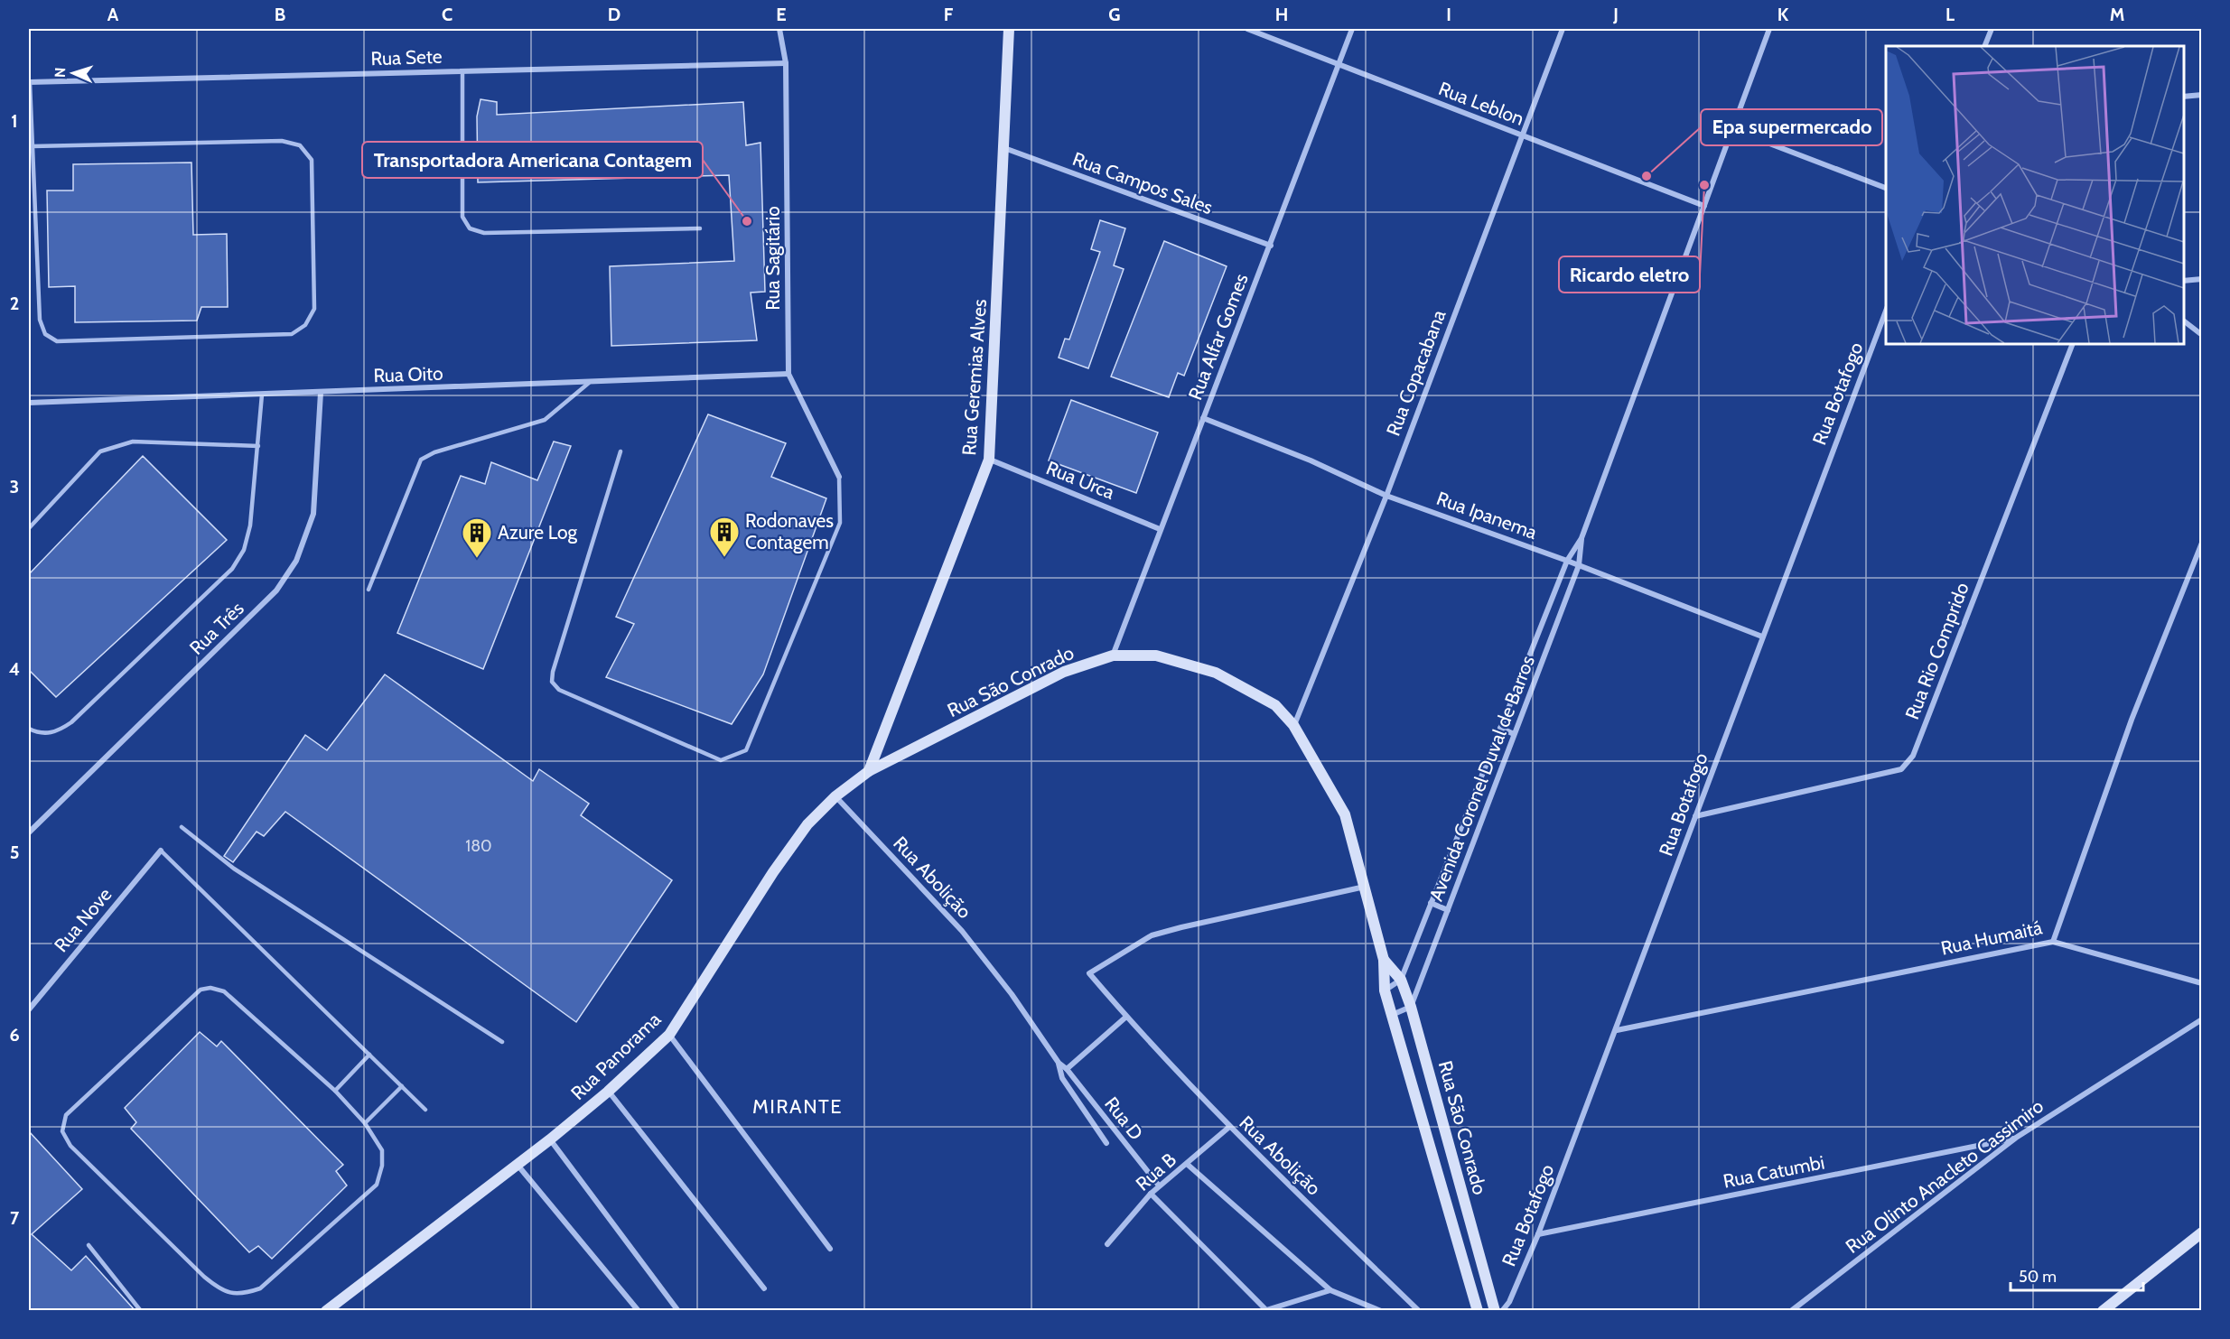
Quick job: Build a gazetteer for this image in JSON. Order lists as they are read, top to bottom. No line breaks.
{"streets":{"street":["Rua Sete","Rua Leblon","Rua Campos Sales","Rua Sagitário","Rua Alfar Gomes","Rua Copacabana","Rua Oito","Rua Geremias Alves","Rua Botafogo","Rua Urca","Rua Ipanema","Rua Três","Rua Rio Comprido","Rua São Conrado","Avenida Coronel Duval de Barros","Rua Abolição","Rua Nove","Rua Humaitá","Rua Panorama","Rua D","Rua B","Rua Catumbi","Rua Olinto Anacleto Cassimiro"]},"crossings":[["Rua Sete","Rua Sagitário"],["Rua Leblon","Rua Alfar Gomes"],["Rua Leblon","Rua Copacabana"],["Rua Leblon","Avenida Coronel Duval de Barros"],["Rua Campos Sales","Rua Alfar Gomes"],["Rua Campos Sales","Rua Geremias Alves"],["Rua Sagitário","Rua Oito"],["Rua Alfar Gomes","Rua Urca"],["Rua Alfar Gomes","Rua Ipanema"],["Rua Alfar Gomes","Rua São Conrado"],["Rua Copacabana","Rua Ipanema"],["Rua Copacabana","Rua São Conrado"],["Rua Oito","Rua Três"],["Rua Geremias Alves","Rua Urca"],["Rua Geremias Alves","Rua São Conrado"],["Rua Geremias Alves","Rua Panorama"],["Rua Botafogo","Rua Ipanema"],["Rua Botafogo","Rua Rio Comprido"],["Rua Botafogo","Rua Humaitá"],["Rua Botafogo","Rua Catumbi"],["Rua Ipanema","Avenida Coronel Duval de Barros"],["Rua São Conrado","Avenida Coronel Duval de Barros"],["Rua São Conrado","Rua Abolição"],["Rua São Conrado","Rua Panorama"],["Rua Abolição","Rua Panorama"],["Rua Abolição","Rua D"],["Rua Abolição","Rua B"],["Rua D","Rua B"],["Rua Catumbi","Rua Olinto Anacleto Cassimiro"]],"districts":["MIRANTE"],"places":{"other":["Epa supermercado","Ricardo eletro","Transportadora Americana Contagem"],"building":["Rodonaves Contagem","Azure Log"]},"house_numbers":["180"],"scale_bar":"50 m","north":"left","grid":{"columns":["A","B","C","D","E","F","G","H","I","J","K","L","M"],"rows":["1","2","3","4","5","6","7"]}}
